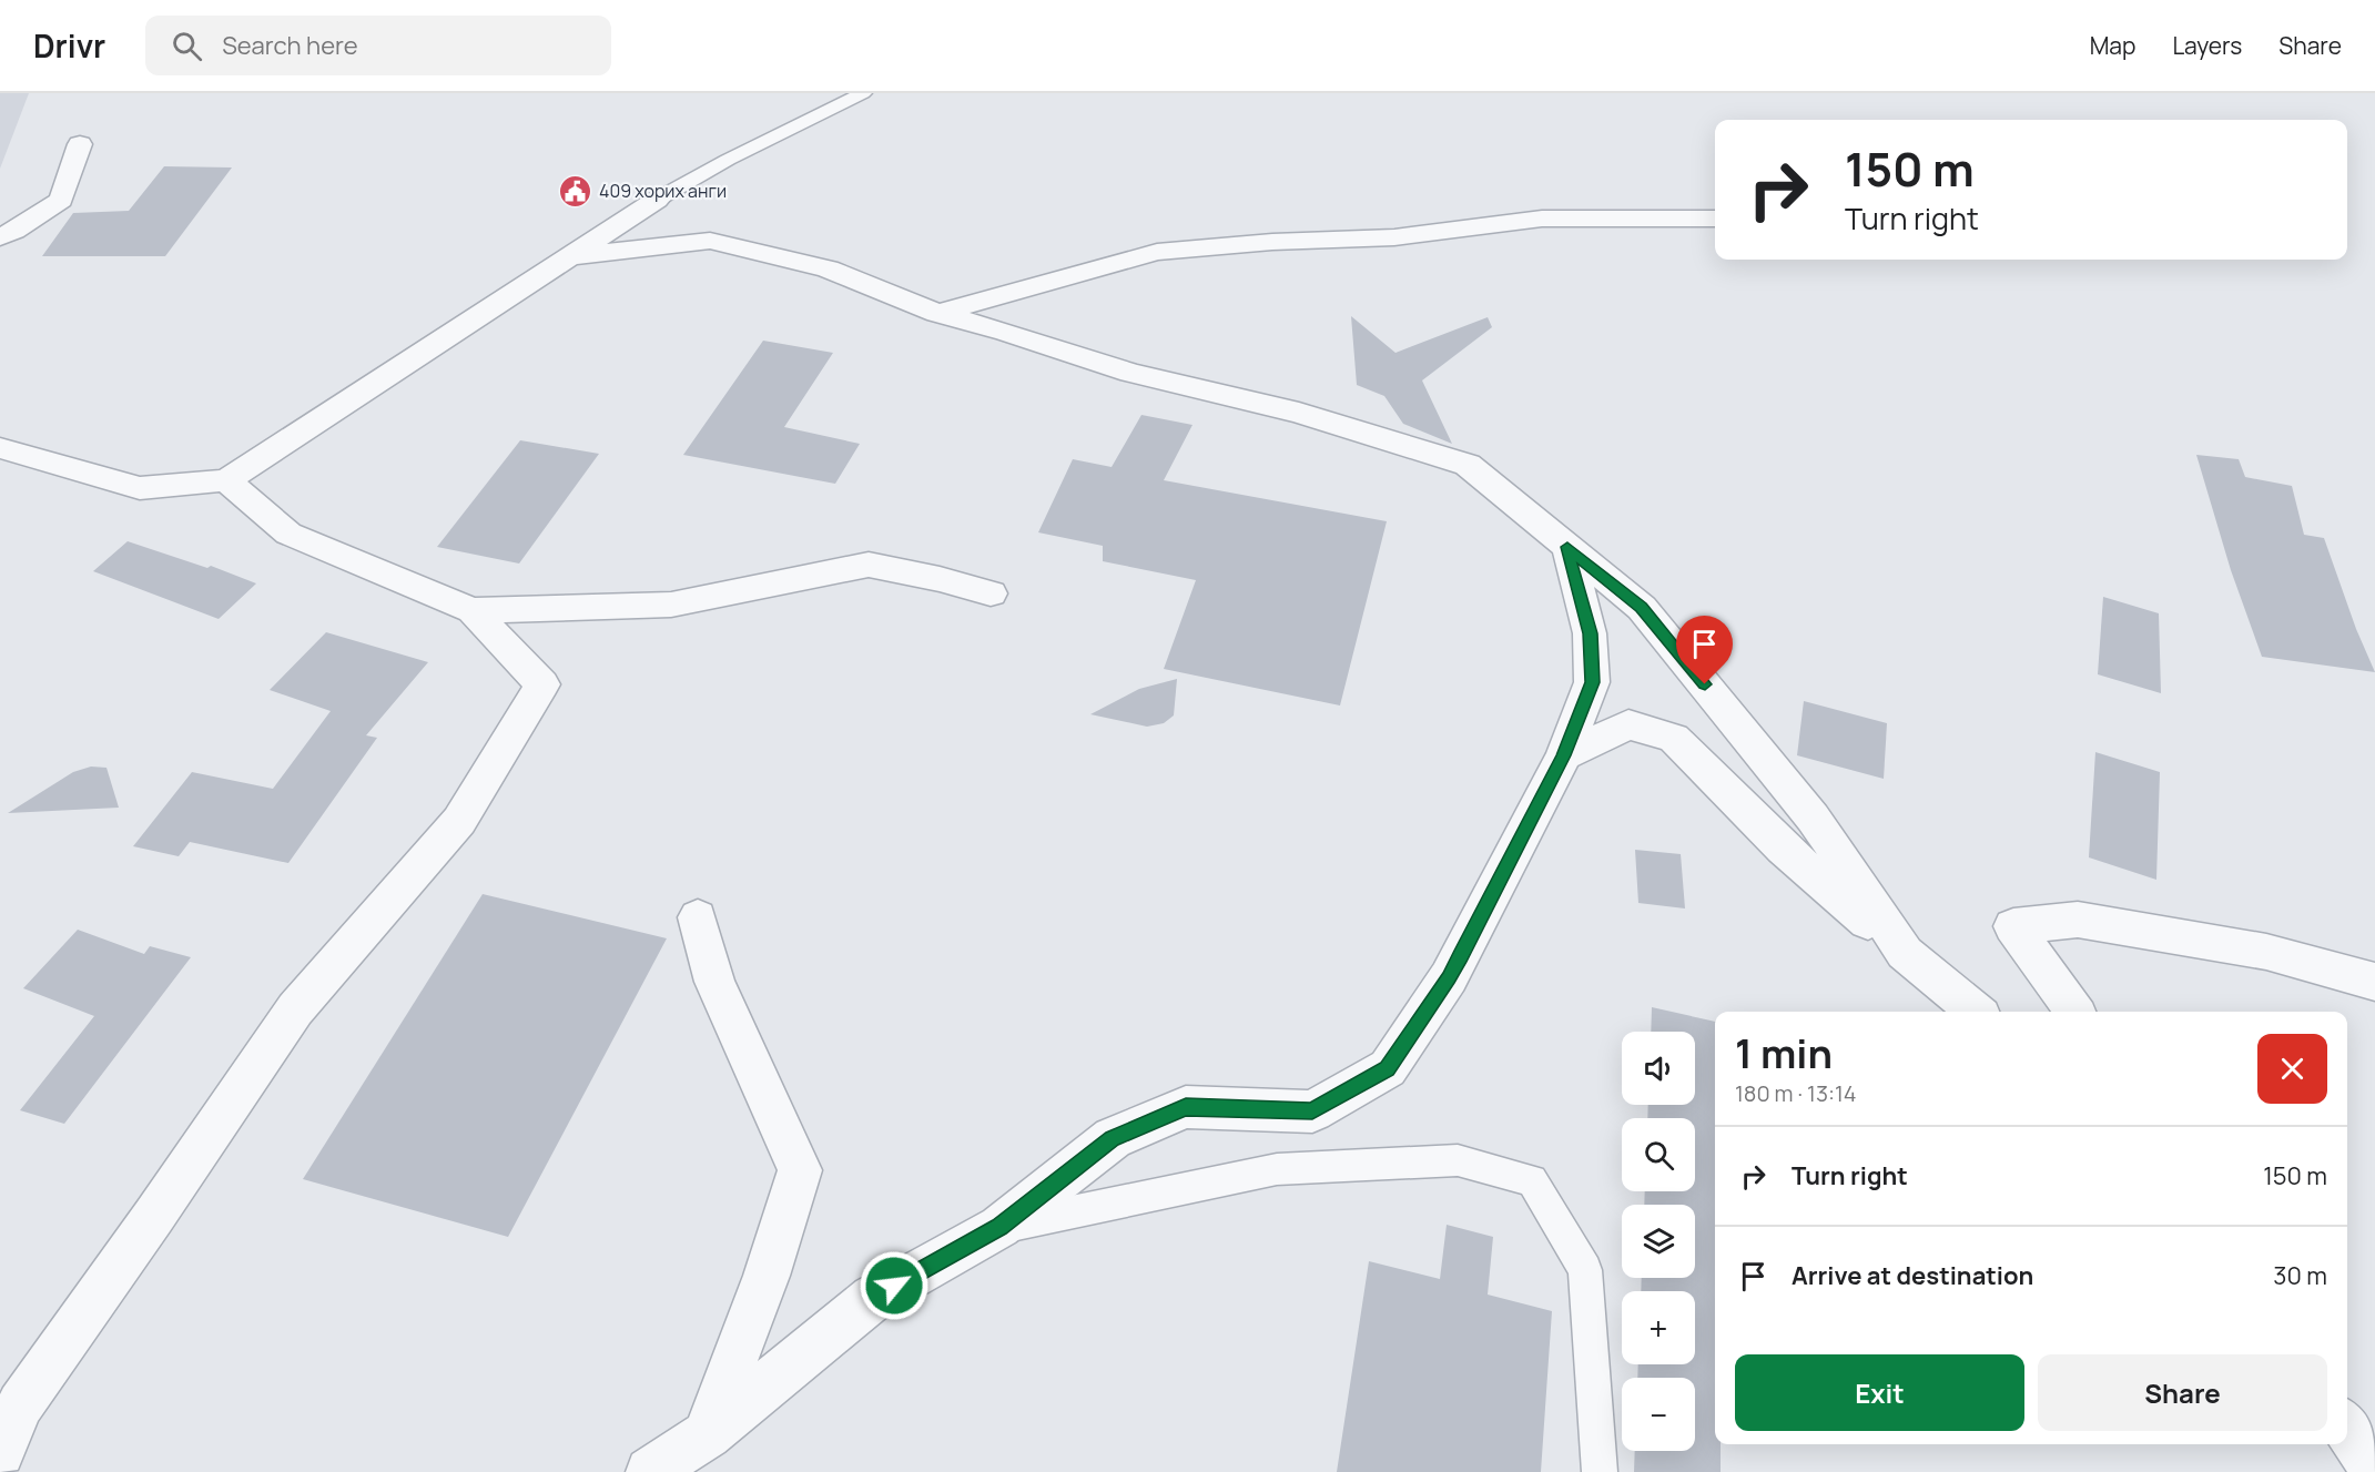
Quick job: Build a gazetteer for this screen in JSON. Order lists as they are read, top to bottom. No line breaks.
{"places":{"public building":["409 хорих анги"]},"page":{"header":"Drivr","search":"Search here","nav":["Map","Layers","Share"],"turn":["150 m","Turn right"],"heading":["1 min","180 m · 13:14"],"map_buttons":["+","−"],"list":[{"name":"Turn right","value":"150 m"},{"name":"Arrive at destination","value":"30 m"}],"buttons":["Exit","Share"]}}
